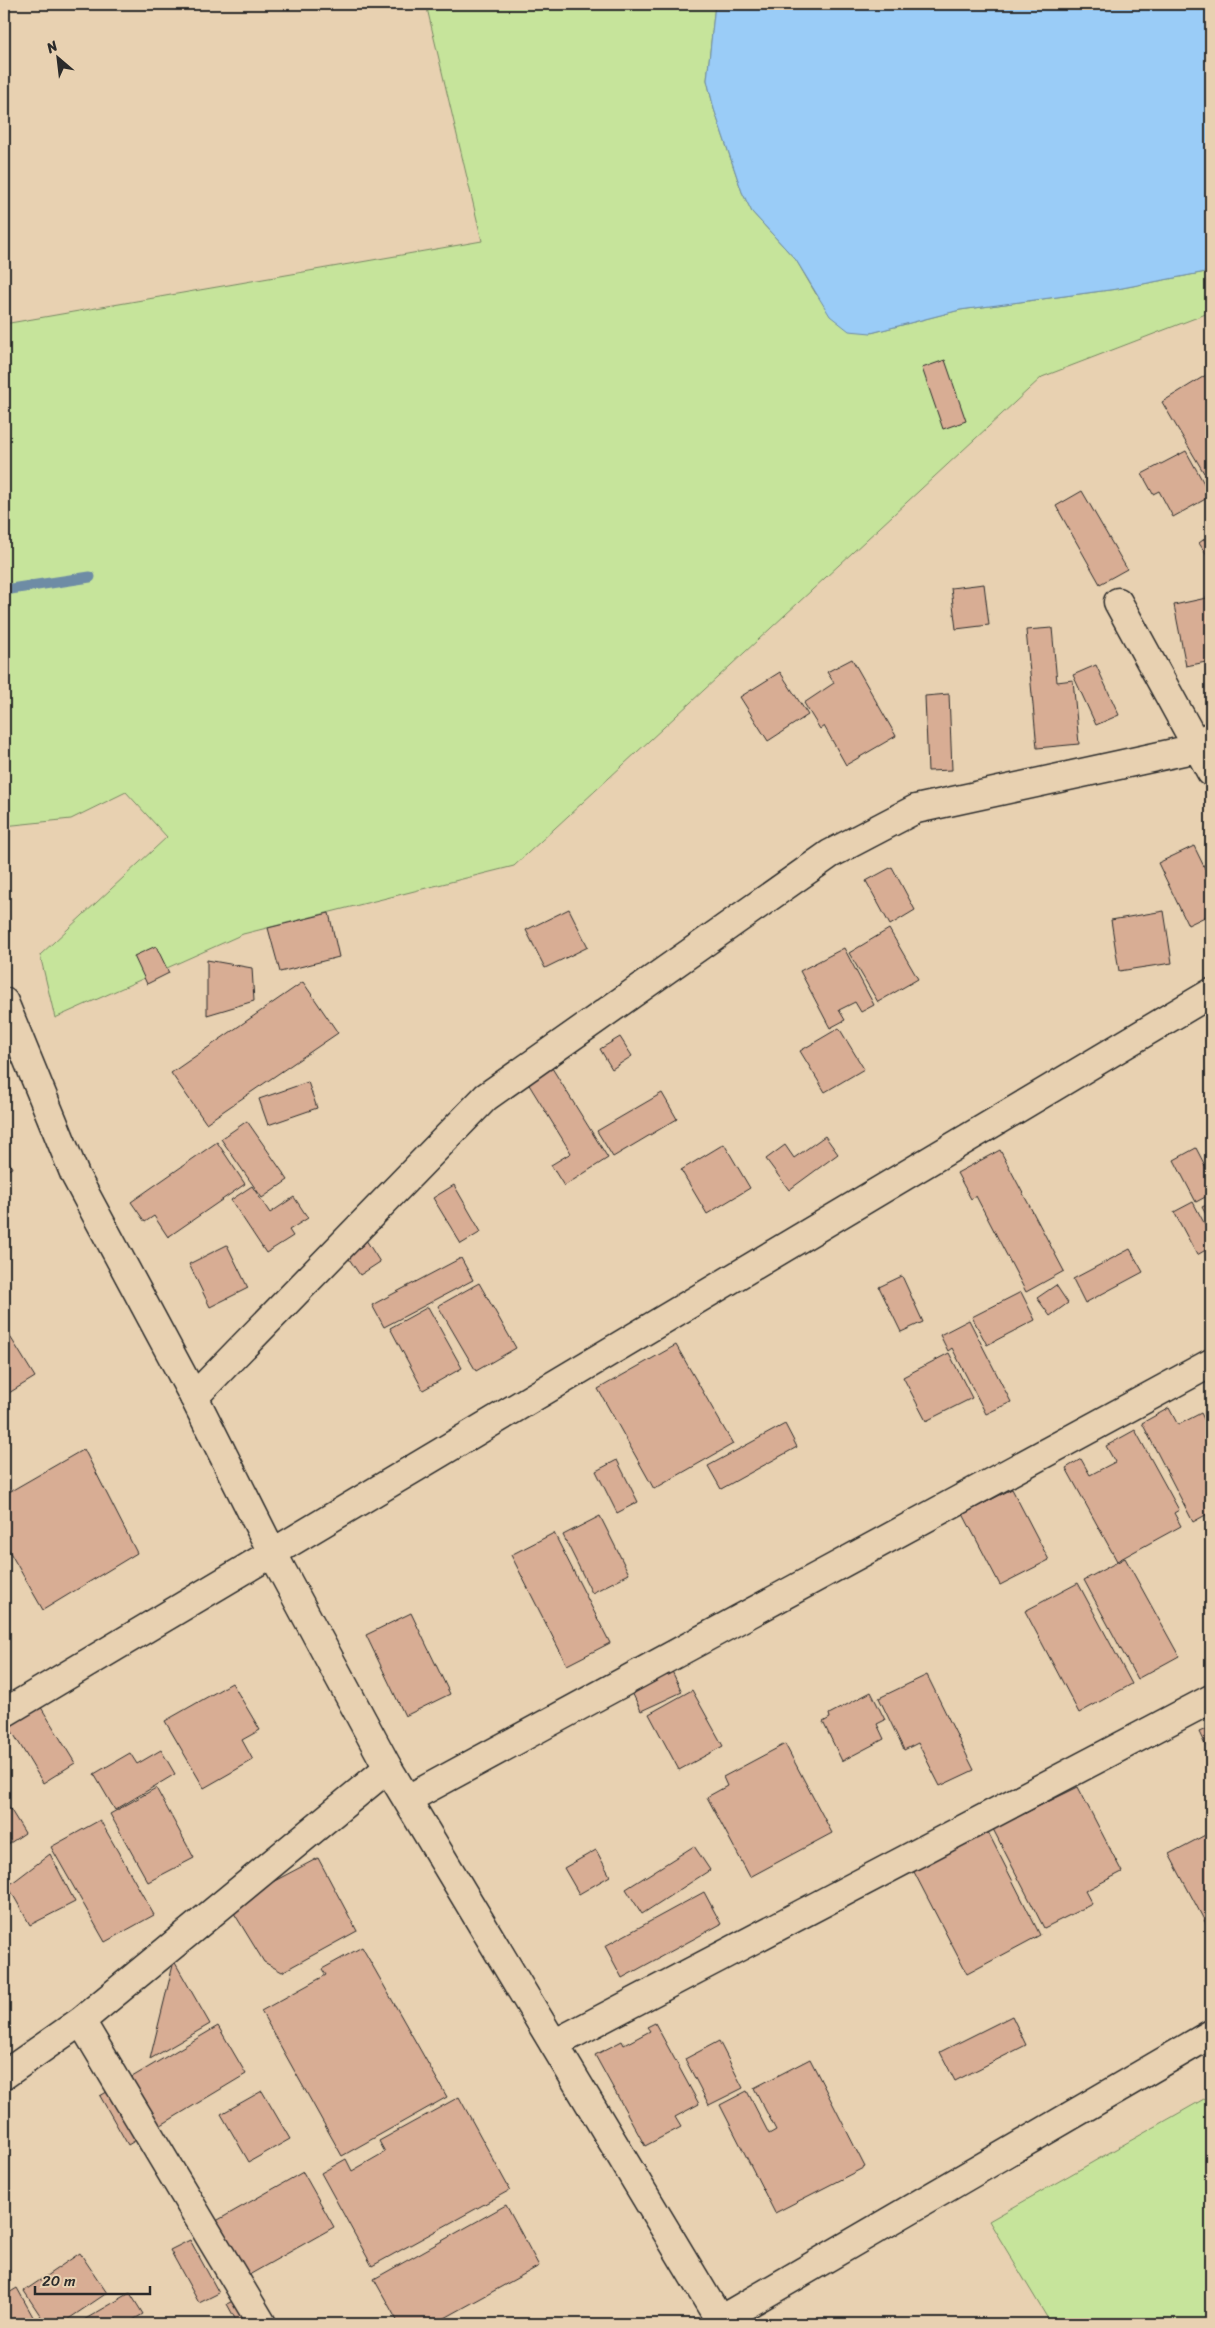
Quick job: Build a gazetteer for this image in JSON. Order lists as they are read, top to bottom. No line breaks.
{"scale_bar":"20 m","north":"top left"}
